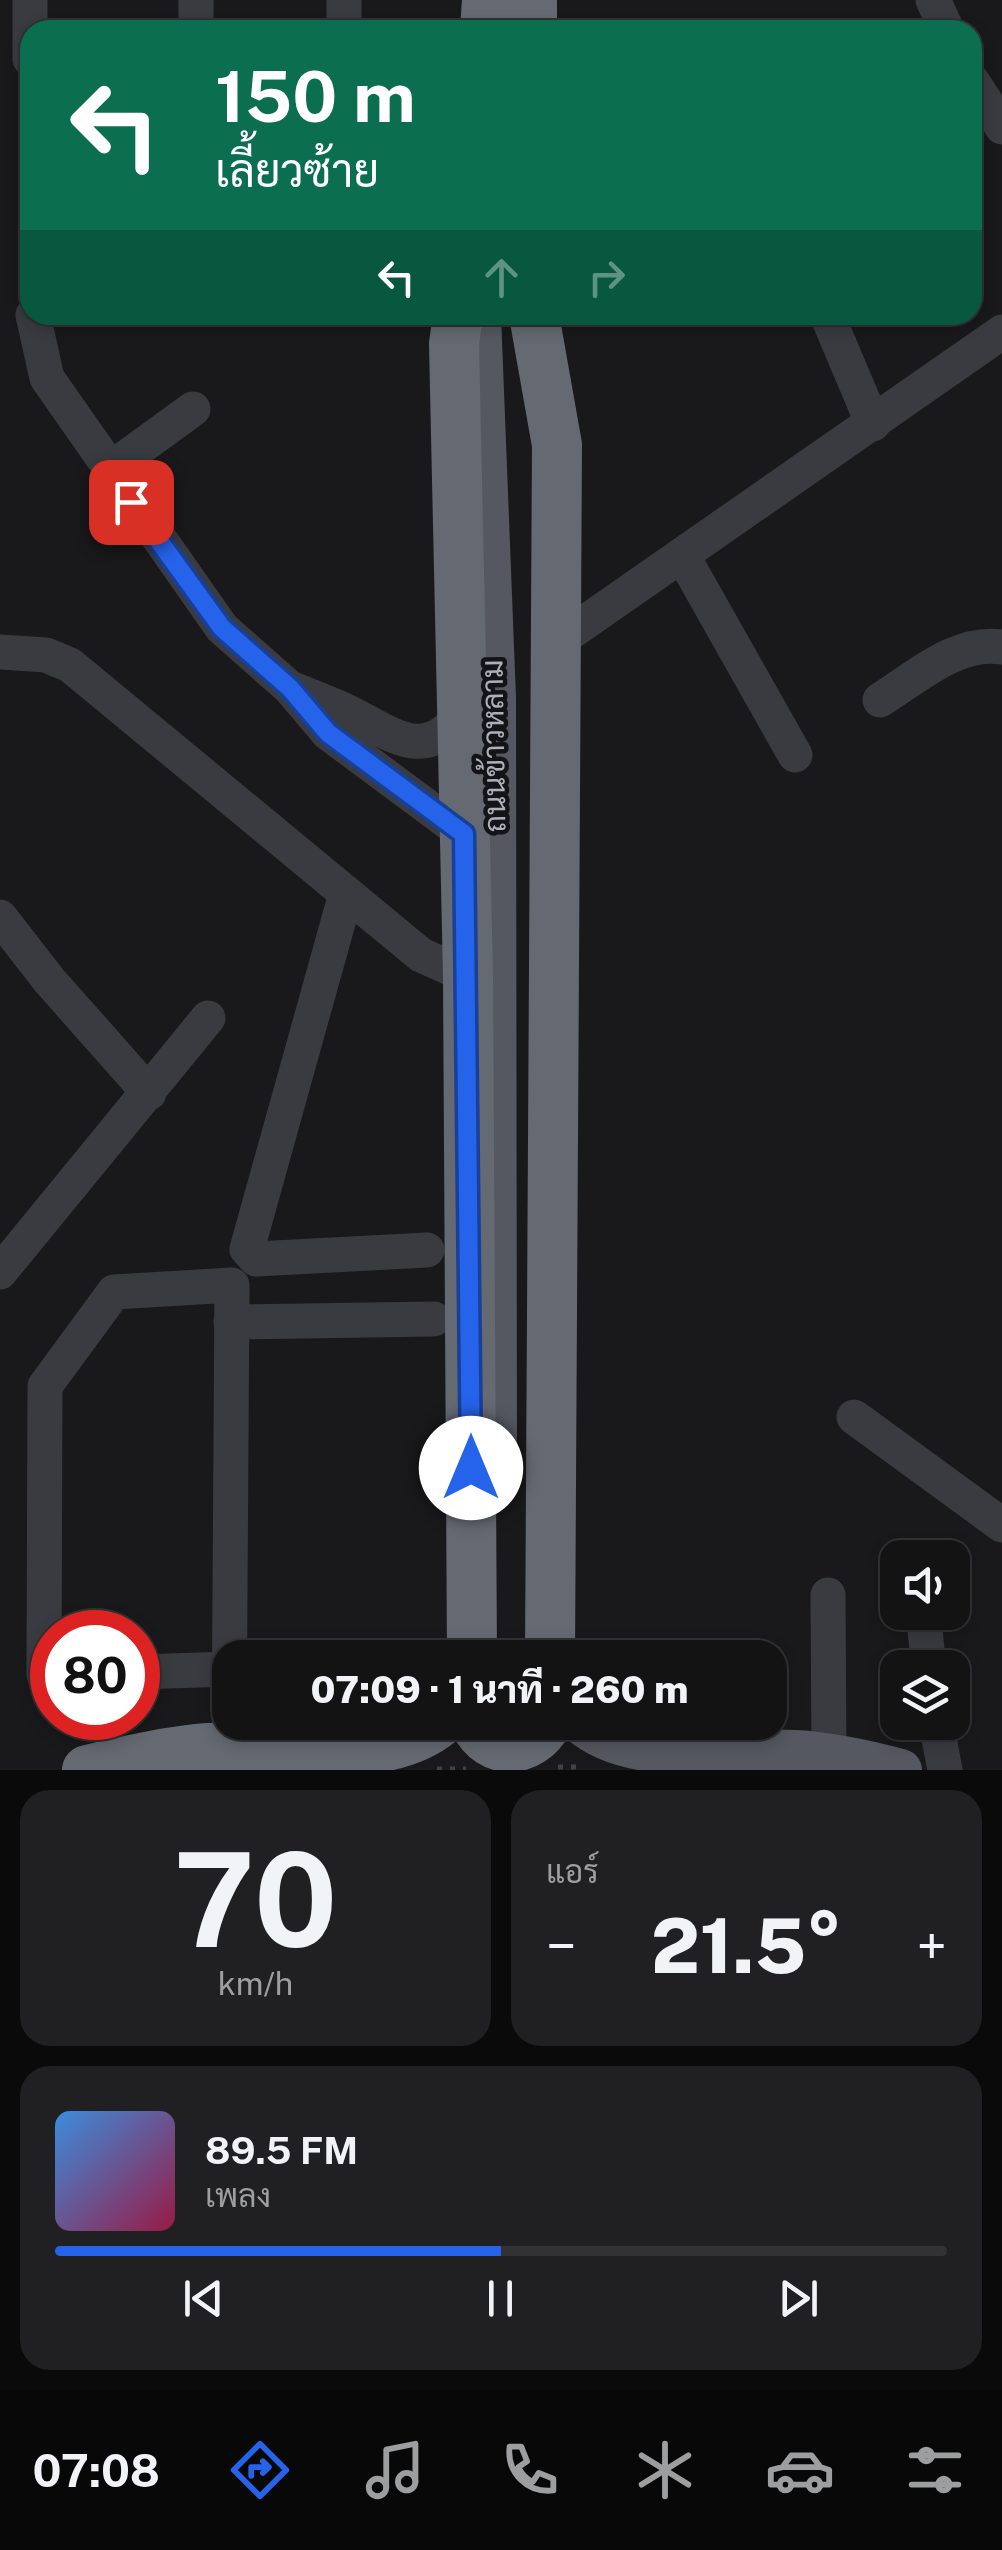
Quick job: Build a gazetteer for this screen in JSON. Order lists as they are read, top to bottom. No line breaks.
{"streets":{"main road":["ถนนข้าวหลาม"]},"page":{"turn":["150 m","เลี้ยวซ้าย"],"limit":"80","trip":"07:09 · 1 นาที · 260 m","tile":[["70","km/h"],"แอร์"],"heat":["−","21.5°","+"],"song":["89.5 FM","เพลง"],"tabs":"07:08"}}
